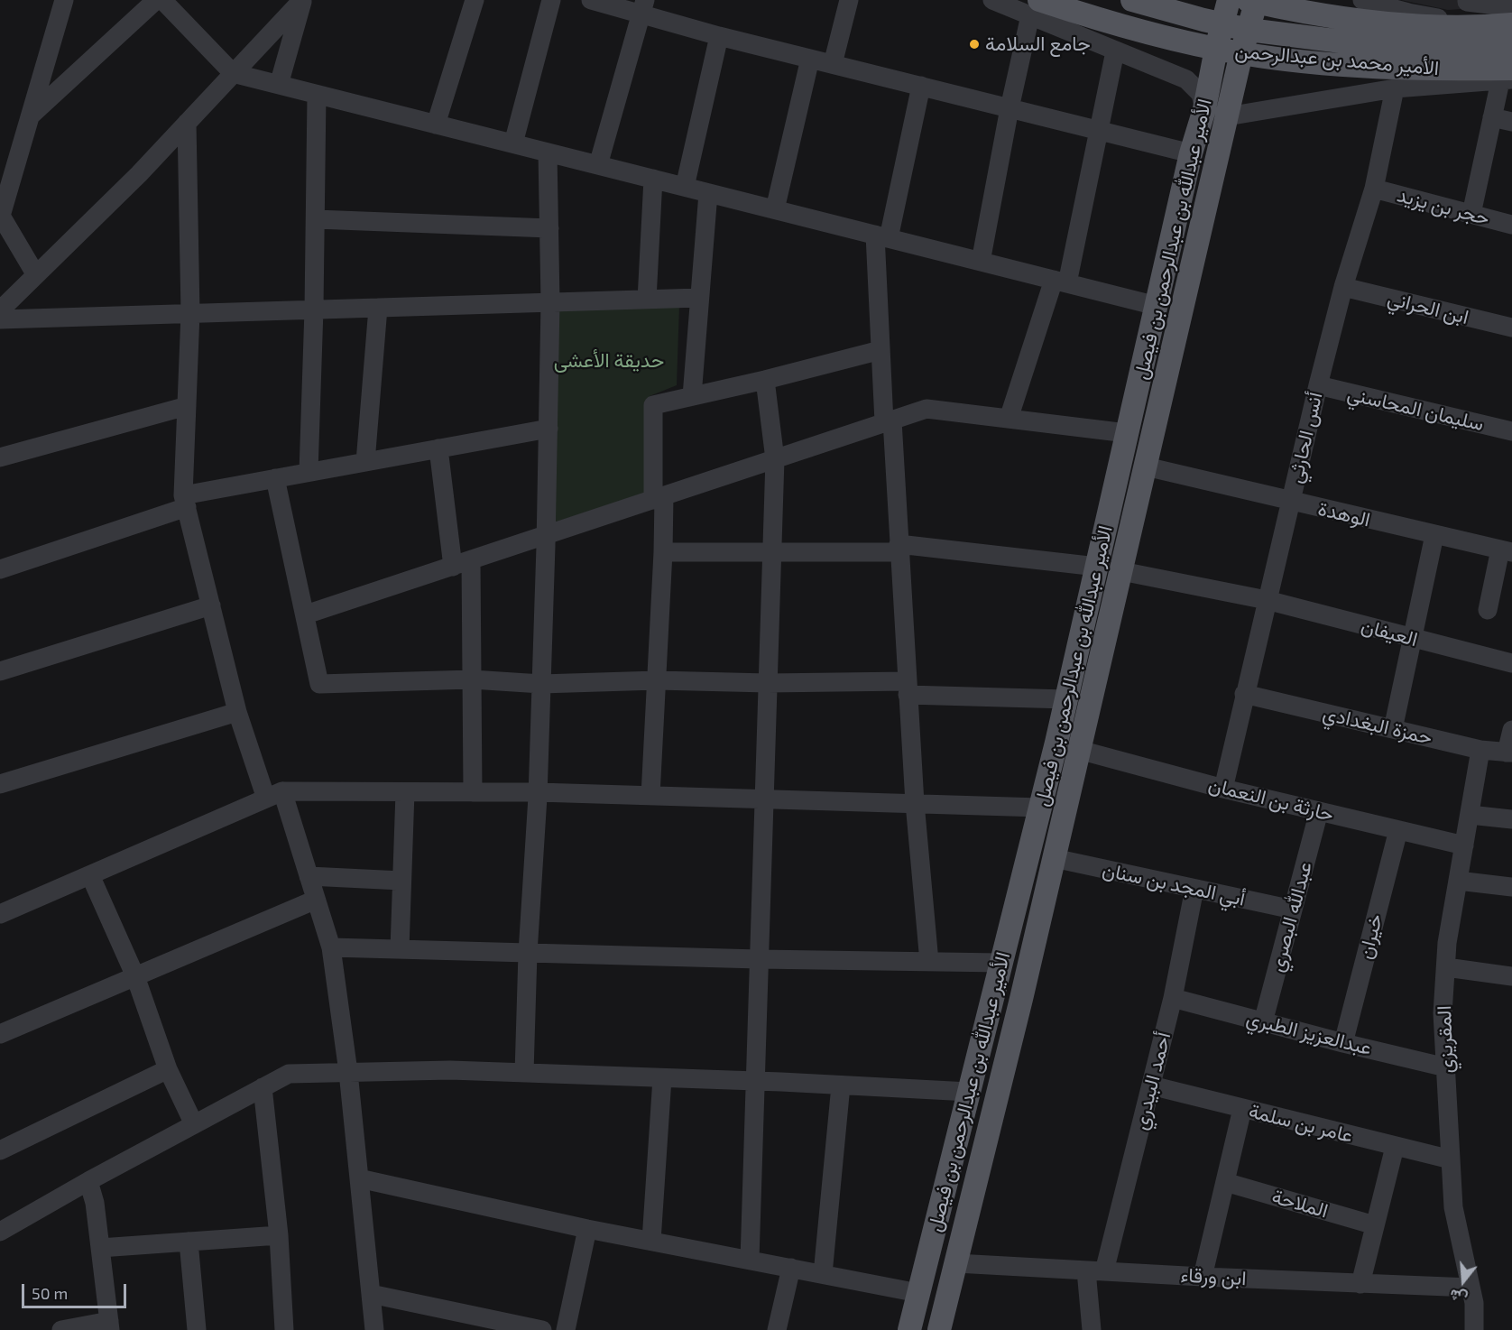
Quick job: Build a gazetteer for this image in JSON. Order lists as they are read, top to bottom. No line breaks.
{"streets":{"main road":["الأمير محمد بن عبدالرحمن","الأمير عبدالله بن عبدالرحمن بن فيصل"],"street":["حجر بن يزيد","ابن الحراني","سليمان المحاسني","أنس الحارثي","الوهدة","العيفان","حمزة البغدادي","حارثة بن النعمان","أبي المجد بن سنان","عبدالله البصري","خيران","عبدالعزيز الطبري","المقريزي","أحمد البيدري","عامر بن سلمة","الملاحة","ابن ورقاء"]},"crossings":[["الأمير محمد بن عبدالرحمن","الأمير عبدالله بن عبدالرحمن بن فيصل"],["الأمير محمد بن عبدالرحمن","أنس الحارثي"],["حجر بن يزيد","أنس الحارثي"],["الأمير عبدالله بن عبدالرحمن بن فيصل","الوهدة"],["الأمير عبدالله بن عبدالرحمن بن فيصل","العيفان"],["الأمير عبدالله بن عبدالرحمن بن فيصل","حارثة بن النعمان"],["الأمير عبدالله بن عبدالرحمن بن فيصل","أبي المجد بن سنان"],["الأمير عبدالله بن عبدالرحمن بن فيصل","ابن ورقاء"],["ابن الحراني","أنس الحارثي"],["سليمان المحاسني","أنس الحارثي"],["أنس الحارثي","الوهدة"],["أنس الحارثي","العيفان"],["أنس الحارثي","حمزة البغدادي"],["أنس الحارثي","حارثة بن النعمان"],["حمزة البغدادي","المقريزي"],["حارثة بن النعمان","عبدالله البصري"],["حارثة بن النعمان","خيران"],["حارثة بن النعمان","المقريزي"],["أبي المجد بن سنان","عبدالله البصري"],["أبي المجد بن سنان","أحمد البيدري"],["عبدالله البصري","عبدالعزيز الطبري"],["خيران","عبدالعزيز الطبري"],["عبدالعزيز الطبري","المقريزي"],["عبدالعزيز الطبري","أحمد البيدري"],["المقريزي","عامر بن سلمة"],["المقريزي","ابن ورقاء"],["أحمد البيدري","عامر بن سلمة"],["أحمد البيدري","ابن ورقاء"]],"parks":["حديقة الأعشى"],"places":["جامع السلامة"],"scale_bar":"50 m","north":"bottom"}
